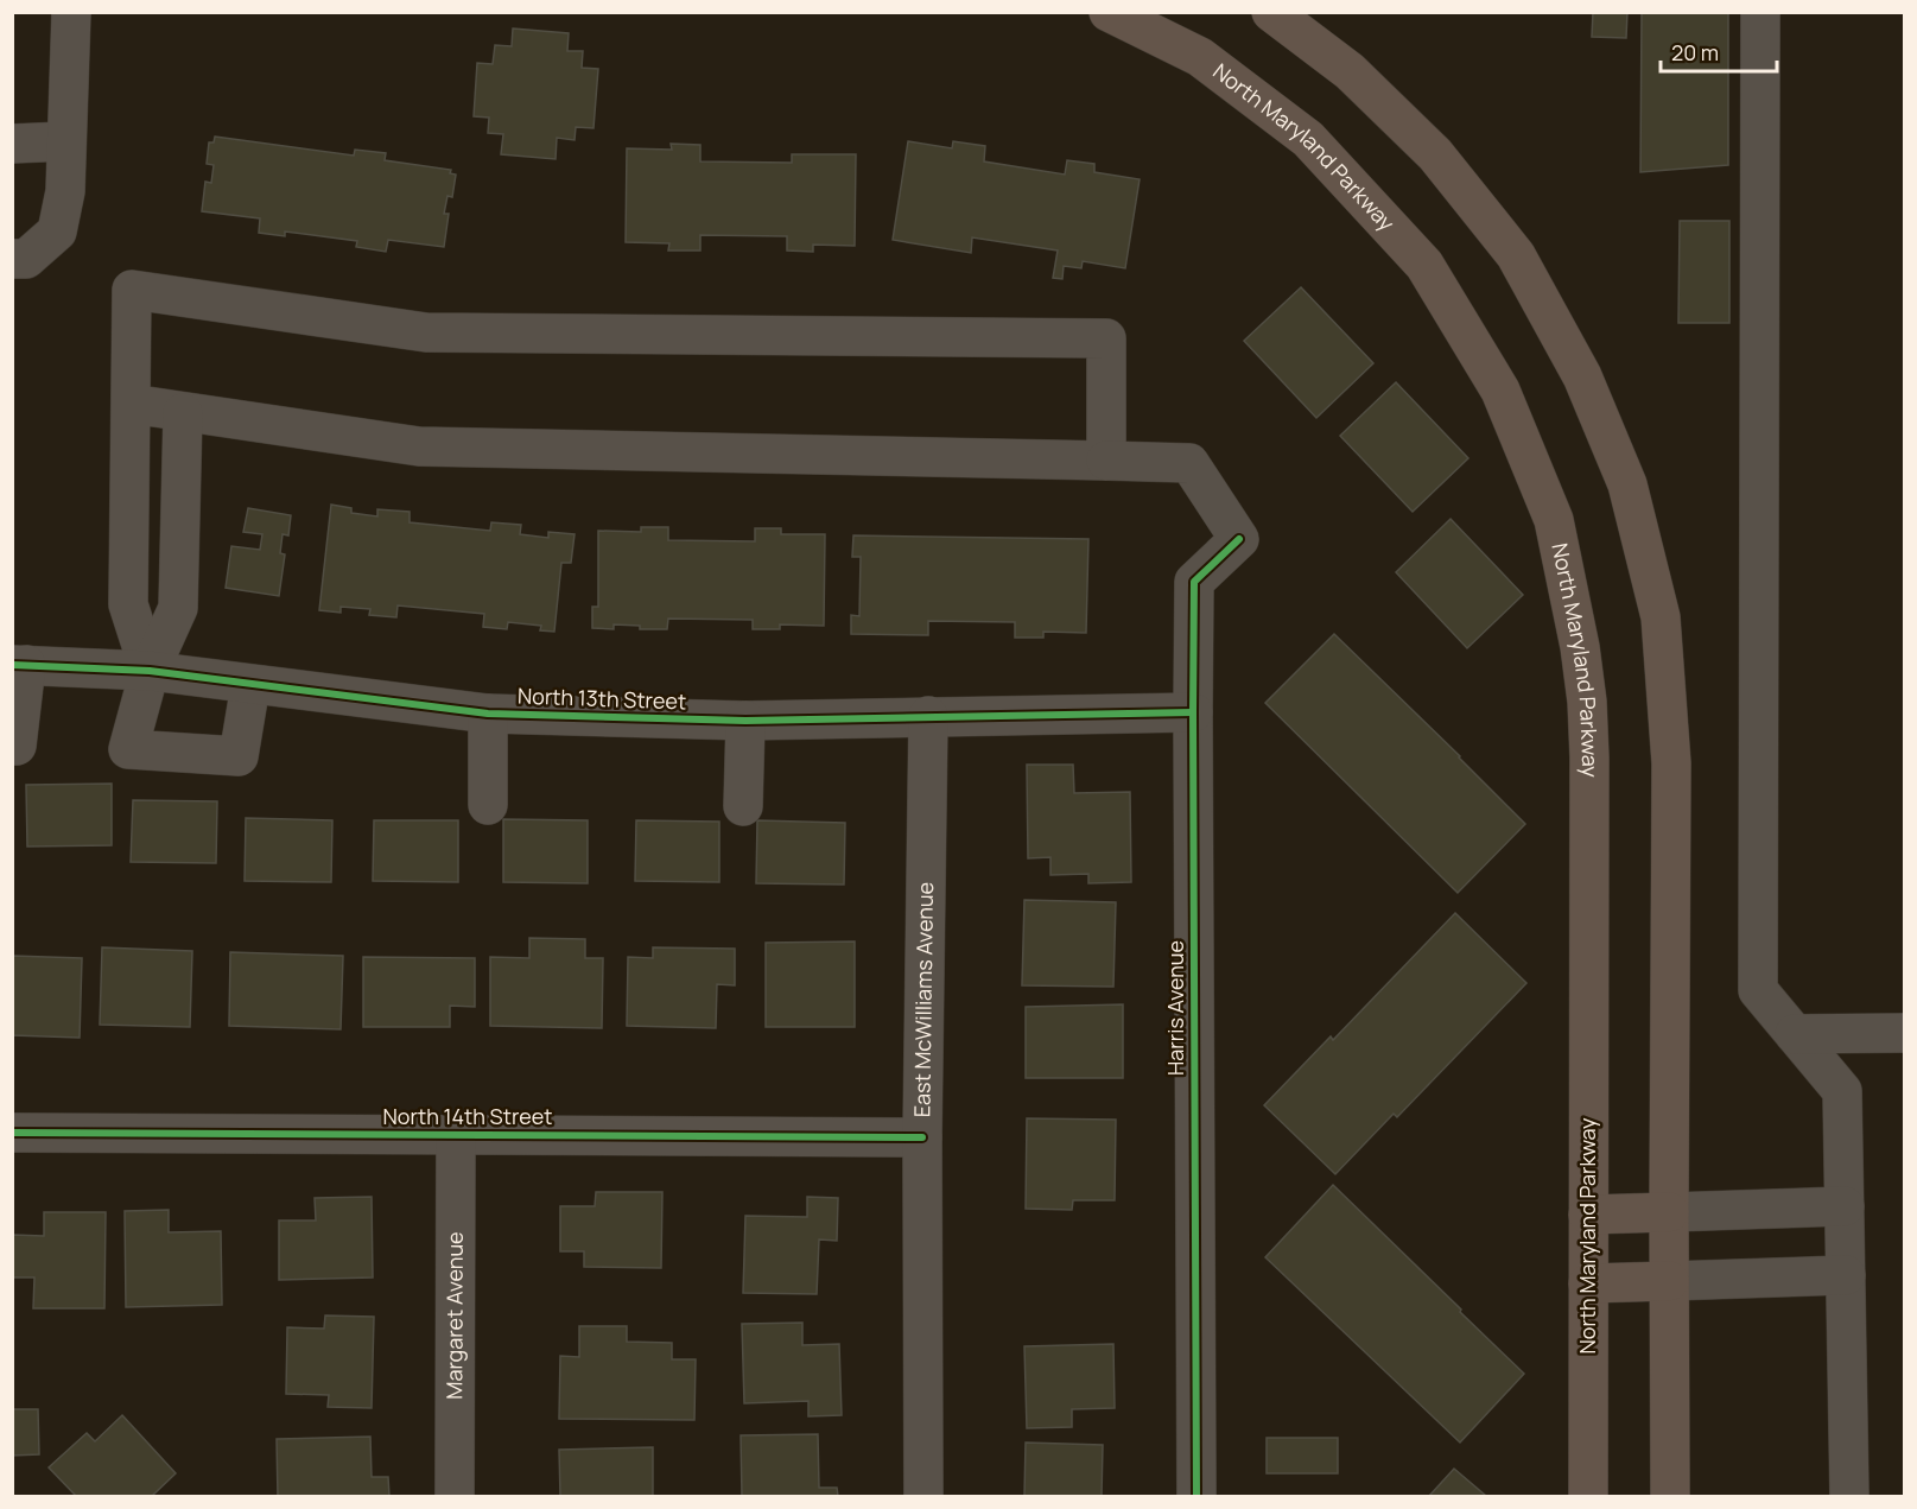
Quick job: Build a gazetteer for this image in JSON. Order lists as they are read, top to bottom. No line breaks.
{"streets":{"main road":["North Maryland Parkway"],"street":["North 13th Street","East McWilliams Avenue","Harris Avenue","North 14th Street","Margaret Avenue"]},"crossings":[["North 13th Street","East McWilliams Avenue"],["North 13th Street","Harris Avenue"],["East McWilliams Avenue","North 14th Street"],["North 14th Street","Margaret Avenue"]],"scale_bar":"20 m"}
